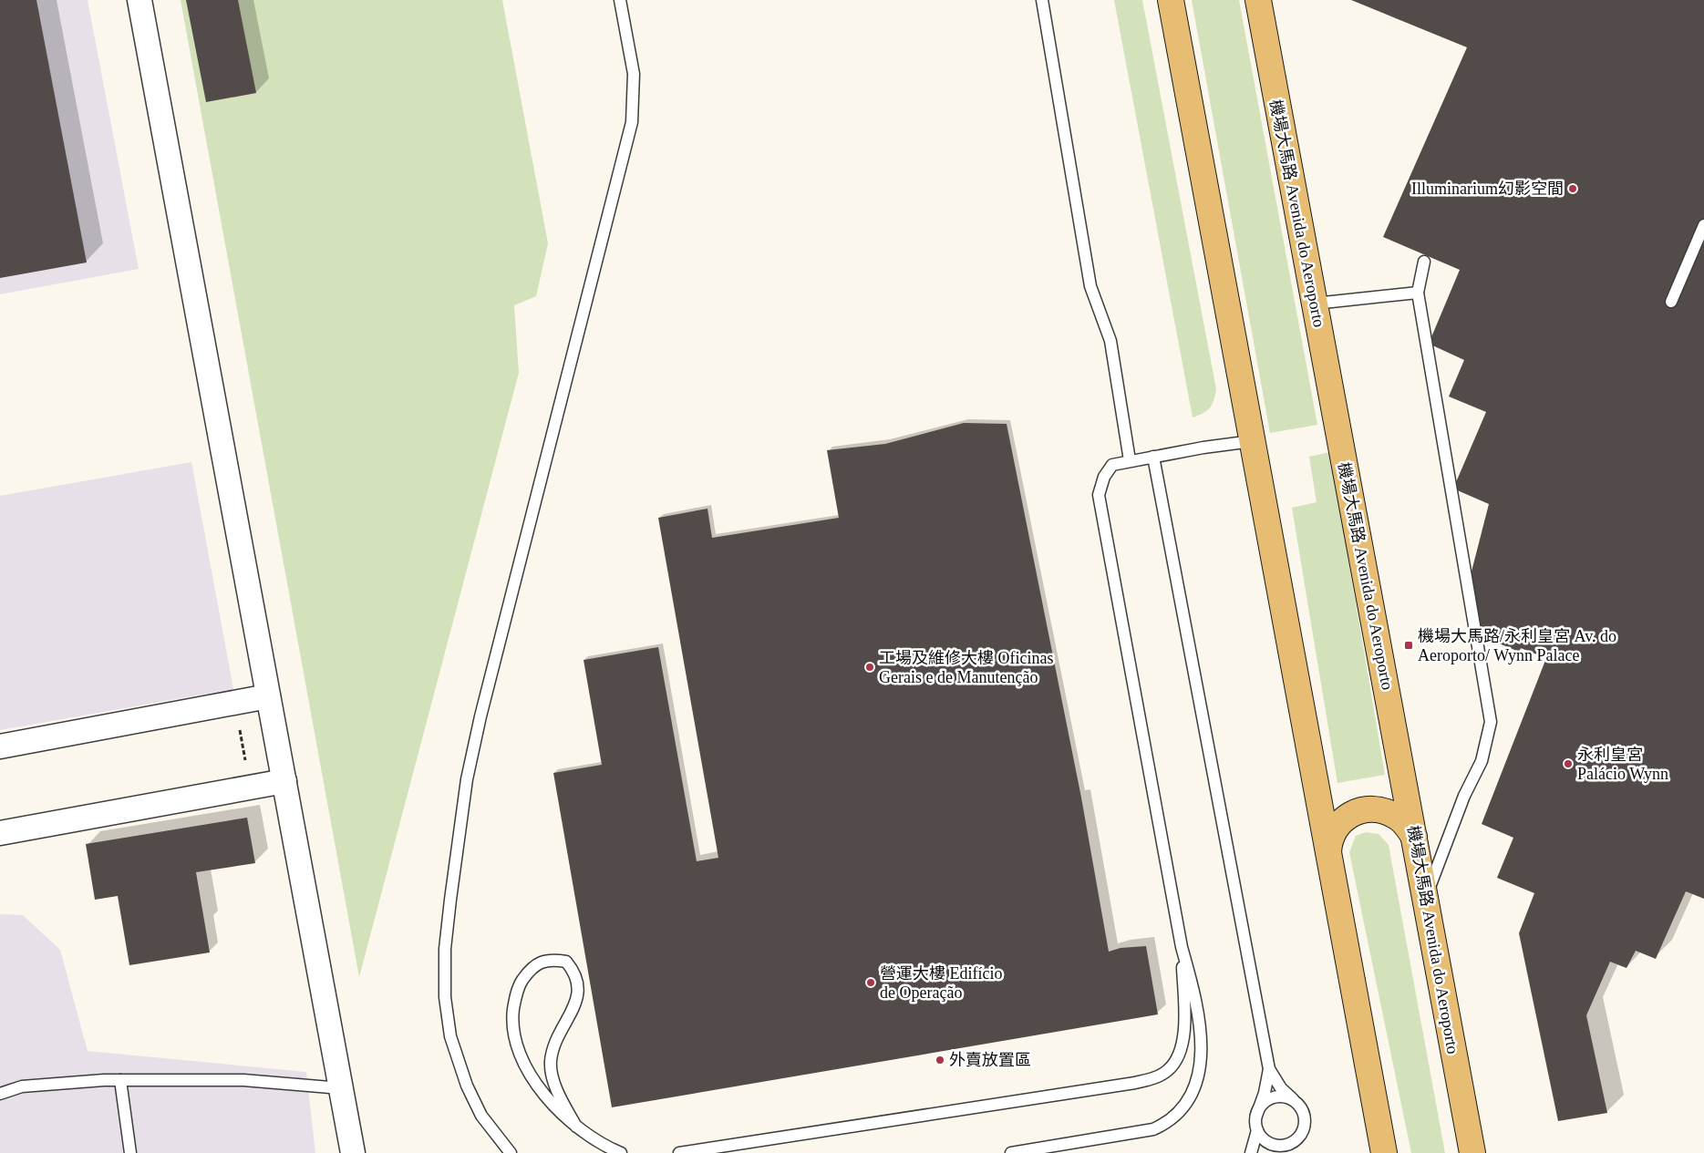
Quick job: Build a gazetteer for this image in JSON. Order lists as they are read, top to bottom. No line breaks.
{"streets":{"main road":["機場大馬路 Avenida do Aeroporto"]},"places":{"other":["Illuminarium幻影空間","工場及維修大樓 Oficinas Gerais e de Manutenção","永利皇宮 Palácio Wynn","營運大樓 Edifício de Operação","外賣放置區"],"transit":["機場大馬路/永利皇宮 Av. do Aeroporto/ Wynn Palace"]}}
